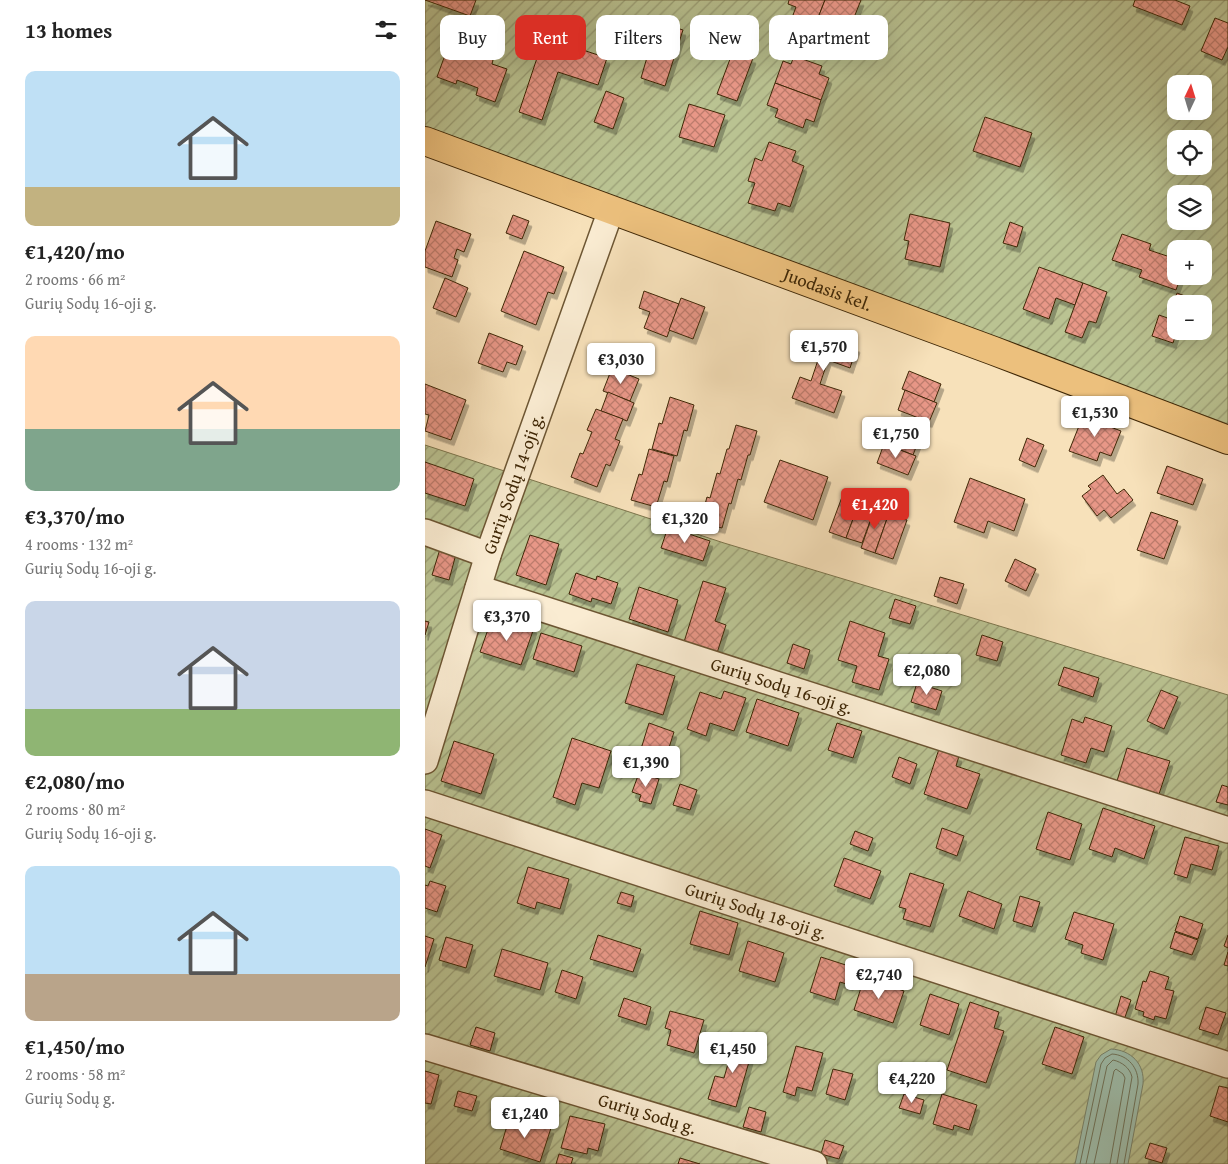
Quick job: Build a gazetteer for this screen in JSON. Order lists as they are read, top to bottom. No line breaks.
{"streets":{"main road":["Juodasis kel."],"street":["Gurių Sodų 14-oji g.","Gurių Sodų 16-oji g.","Gurių Sodų 18-oji g.","Gurių Sodų g."]},"crossings":[["Juodasis kel.","Gurių Sodų 14-oji g."],["Gurių Sodų 14-oji g.","Gurių Sodų 16-oji g."]],"north":"top","page":{"heading":"13 homes","chip":["Buy","Rent","Filters","New","Apartment"],"list":[{"name":"€1,420/mo","note":"2 rooms · 66 m² · Gurių Sodų 16-oji g."},{"name":"€3,370/mo","note":"4 rooms · 132 m² · Gurių Sodų 16-oji g."},{"name":"€2,080/mo","note":"2 rooms · 80 m² · Gurių Sodų 16-oji g."},{"name":"€1,450/mo","note":"2 rooms · 58 m² · Gurių Sodų g."}],"map_buttons":["+","−"],"price":["€1,570","€3,030","€1,530","€1,750","€1,420","€1,320","€3,370","€2,080","€1,390","€2,740","€1,450","€4,220","€1,240"]}}
